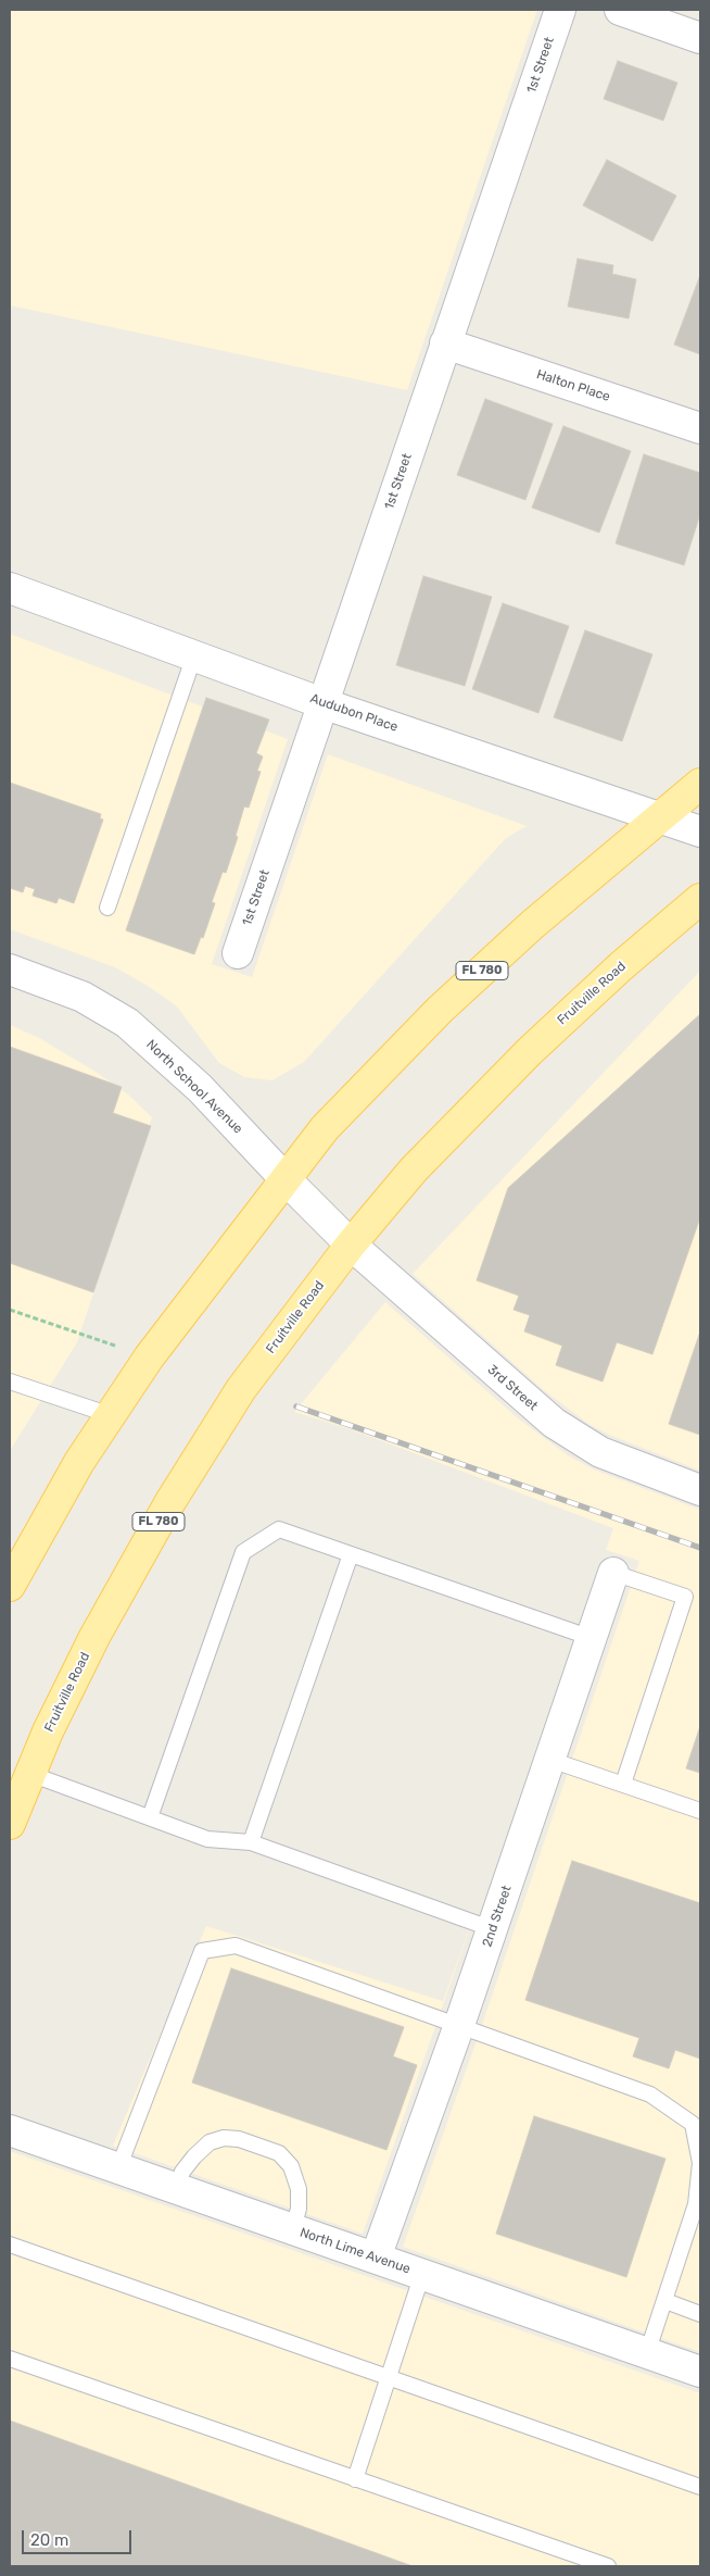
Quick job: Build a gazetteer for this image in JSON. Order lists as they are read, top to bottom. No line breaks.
{"streets":{"main road":["FL 780","Fruitville Road"],"street":["1st Street","Halton Place","Audubon Place","North School Avenue","3rd Street","2nd Street","North Lime Avenue"]},"crossings":[["1st Street","Halton Place"],["1st Street","Audubon Place"],["Audubon Place","FL 780"],["FL 780","North School Avenue"],["Fruitville Road","North School Avenue"],["Fruitville Road","3rd Street"],["North School Avenue","3rd Street"],["2nd Street","North Lime Avenue"]],"scale_bar":"20 m"}
